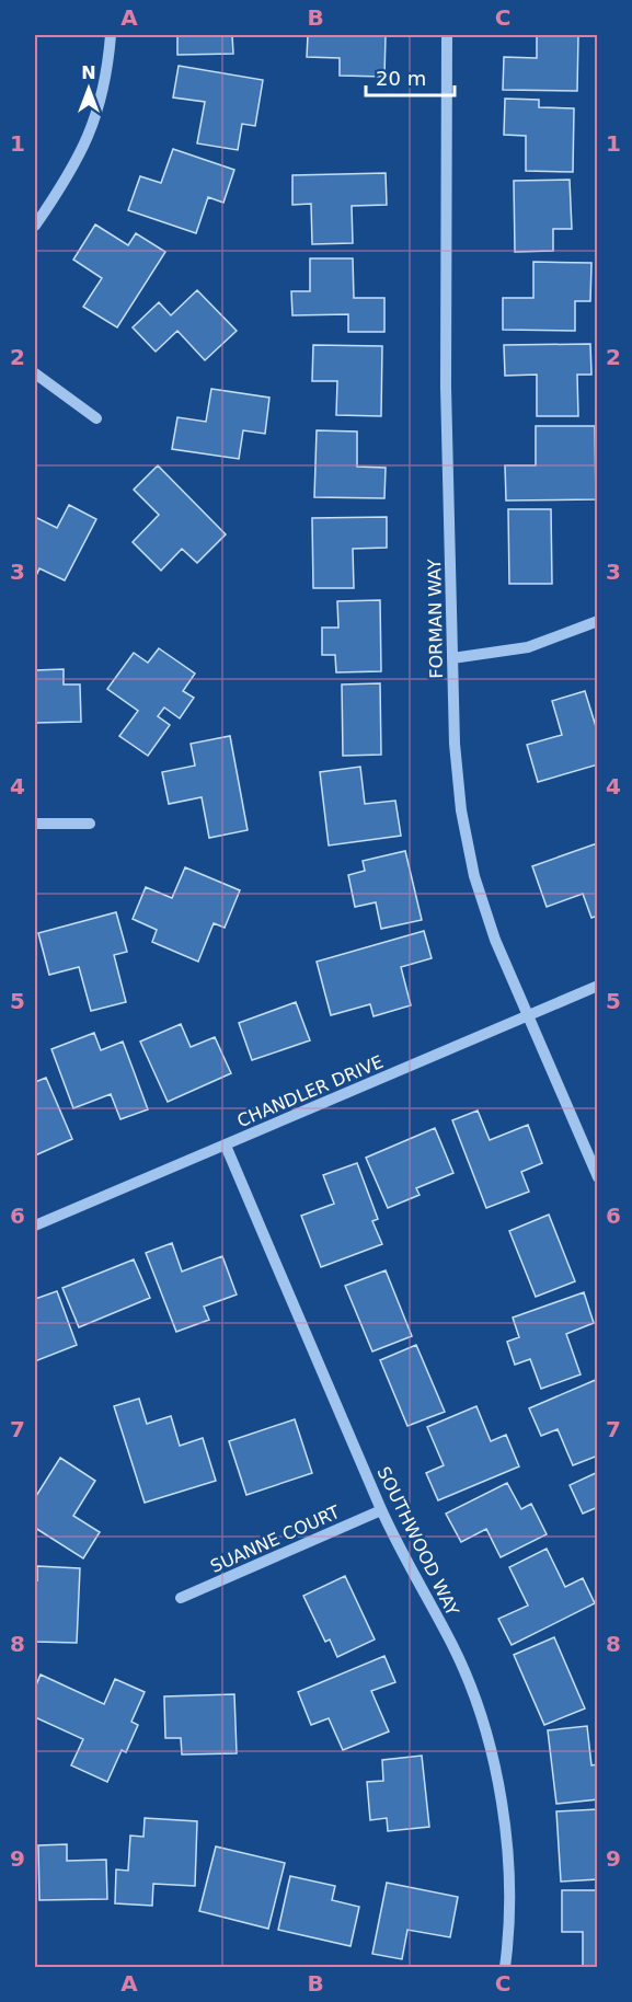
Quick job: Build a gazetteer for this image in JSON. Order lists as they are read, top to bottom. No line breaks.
{"streets":{"street":["FORMAN WAY","CHANDLER DRIVE","SUANNE COURT","SOUTHWOOD WAY"]},"crossings":[["FORMAN WAY","CHANDLER DRIVE"],["CHANDLER DRIVE","SOUTHWOOD WAY"],["SUANNE COURT","SOUTHWOOD WAY"]],"scale_bar":"20 m","north":"top","grid":{"columns":["A","B","C"],"rows":["1","2","3","4","5","6","7","8","9"]}}
